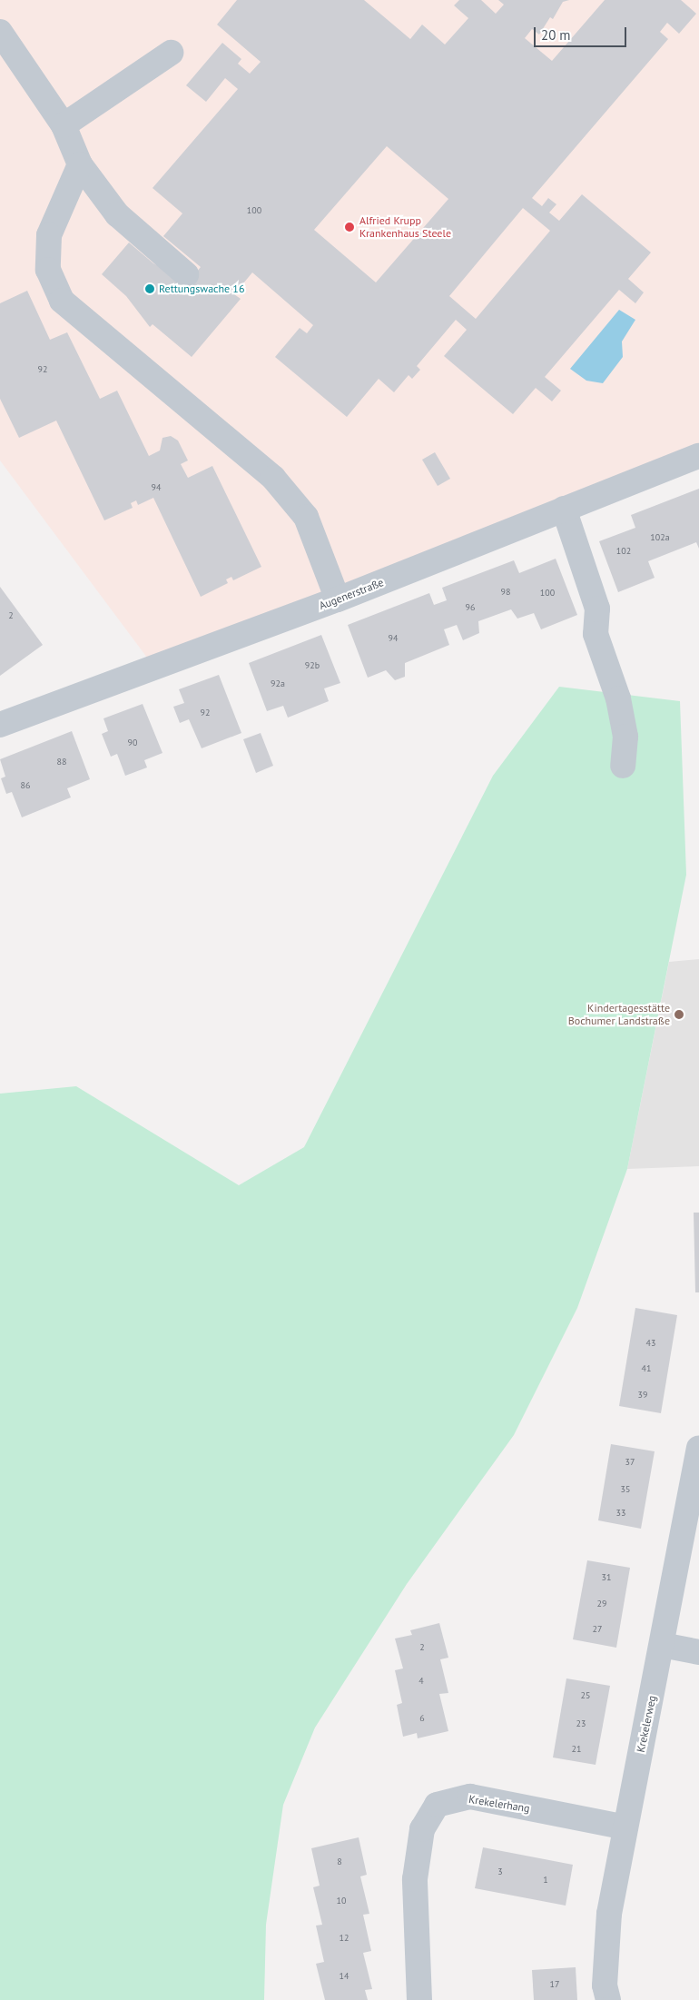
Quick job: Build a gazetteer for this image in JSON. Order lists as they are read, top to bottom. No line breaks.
{"streets":{"street":["Augenerstraße","Krekelerweg","Krekelerhang"]},"crossings":[["Krekelerweg","Krekelerhang"]],"places":["Alfried Krupp Krankenhaus Steele","Rettungswache 16","Kindertagesstätte Bochumer Landstraße"],"house_numbers":["100","92","94","102a","102","98","100","96","2","94","92b","92a","92","90","88","86","43","41","39","37","35","33","31","29","27","2","4","25","6","23","21","8","3","1","10","12","14","17"],"scale_bar":"20 m"}
